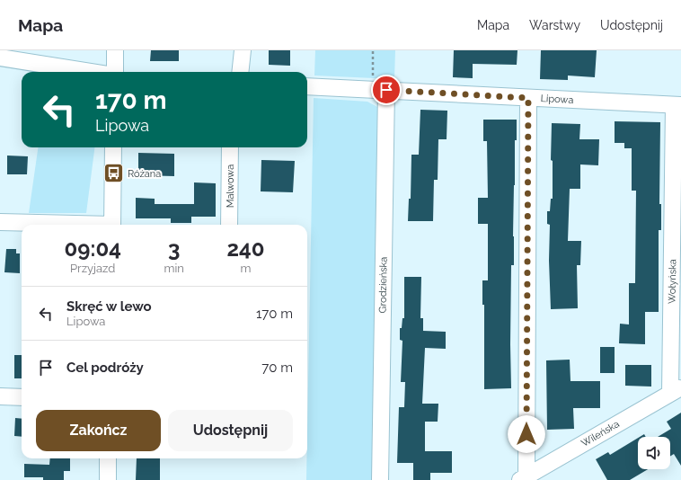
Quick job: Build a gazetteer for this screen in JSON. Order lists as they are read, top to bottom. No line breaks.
{"streets":{"street":["Lipowa","Malwowa","Wołyńska","Grodzieńska","Wileńska"]},"crossings":[["Lipowa","Wołyńska"],["Lipowa","Grodzieńska"],["Wołyńska","Wileńska"]],"places":{"bus stop":["Różana"]},"page":{"header":"Mapa","nav":["Mapa","Warstwy","Udostępnij"],"turn":["170 m","Lipowa"],"eta":["09:04","Przyjazd","3","min","240","m"],"list":[{"name":"Skręć w lewo","note":"Lipowa","value":"170 m"},{"name":"Cel podróży","value":"70 m"}],"buttons":["Zakończ","Udostępnij"]}}
